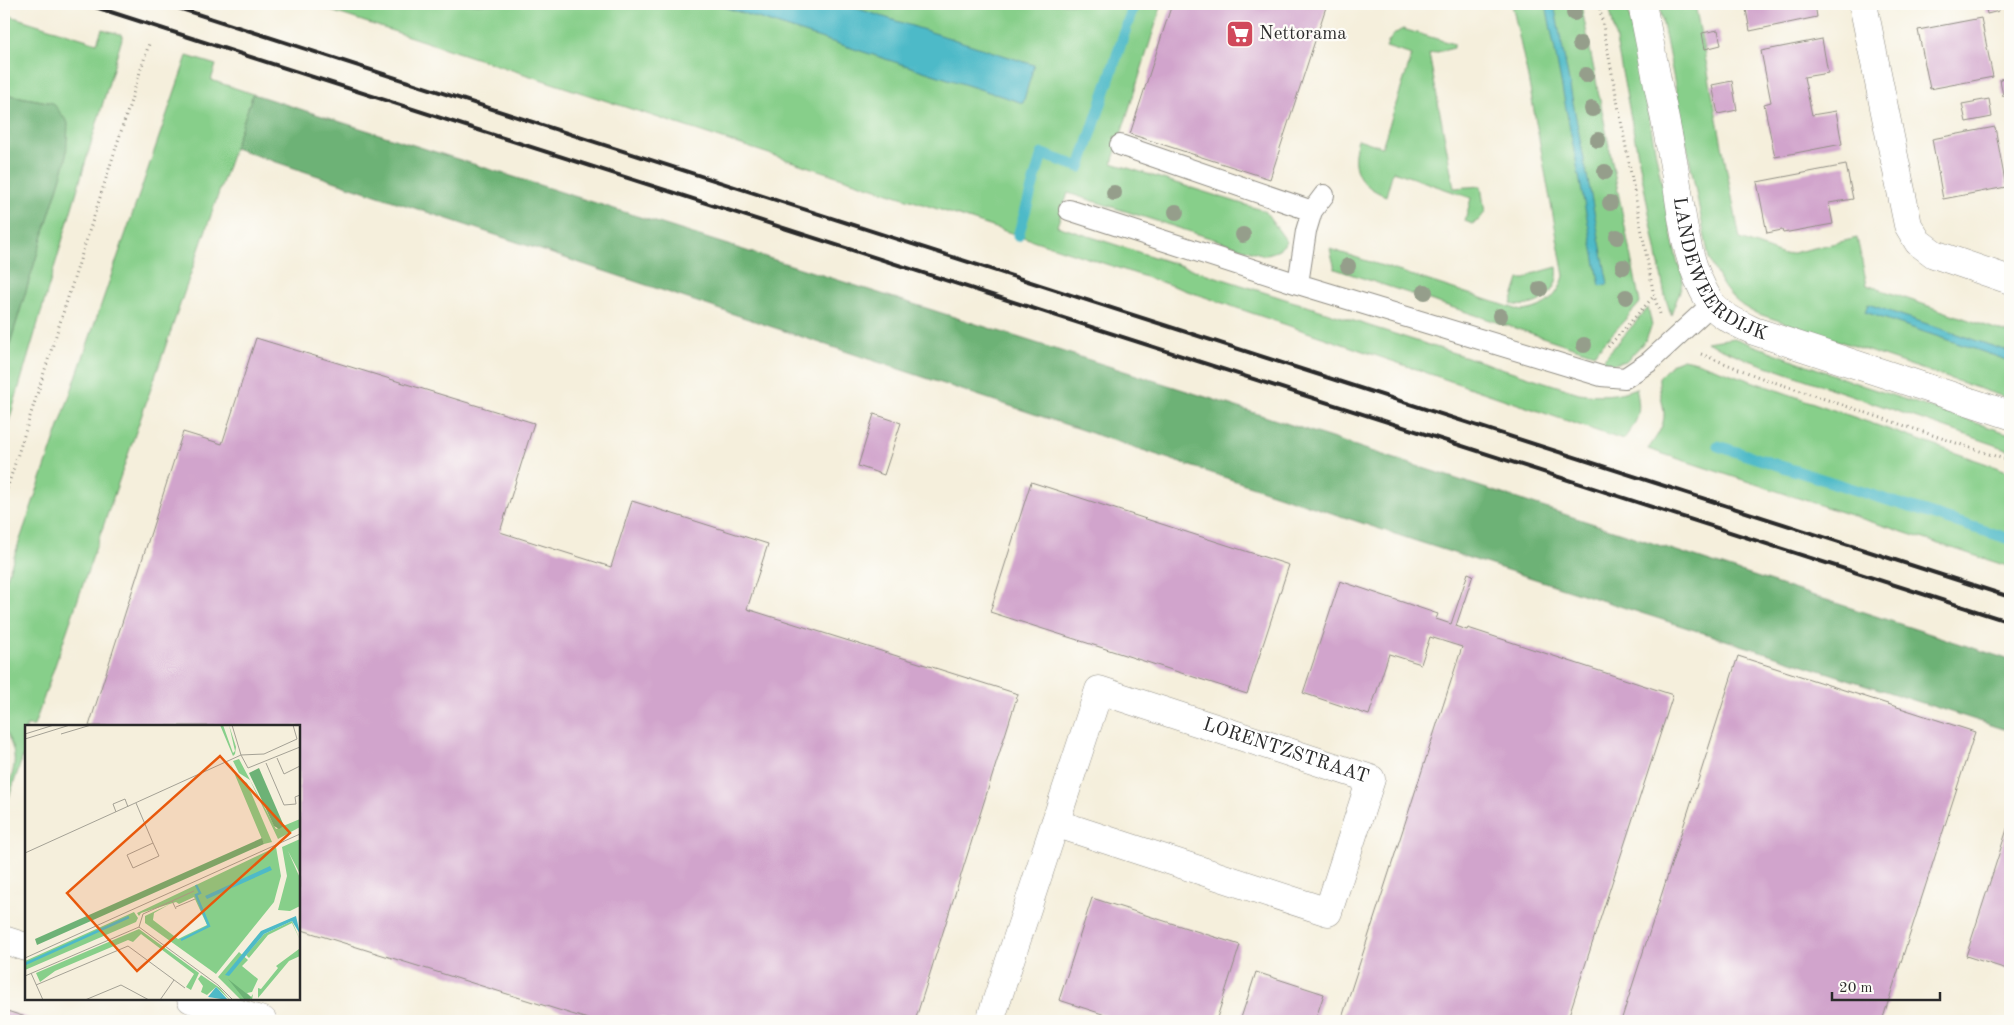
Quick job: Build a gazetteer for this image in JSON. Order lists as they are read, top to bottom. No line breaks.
{"streets":{"street":["LANDEWEERDIJK","LORENTZSTRAAT"]},"places":{"supermarket":["Nettorama"]},"scale_bar":"20 m"}
